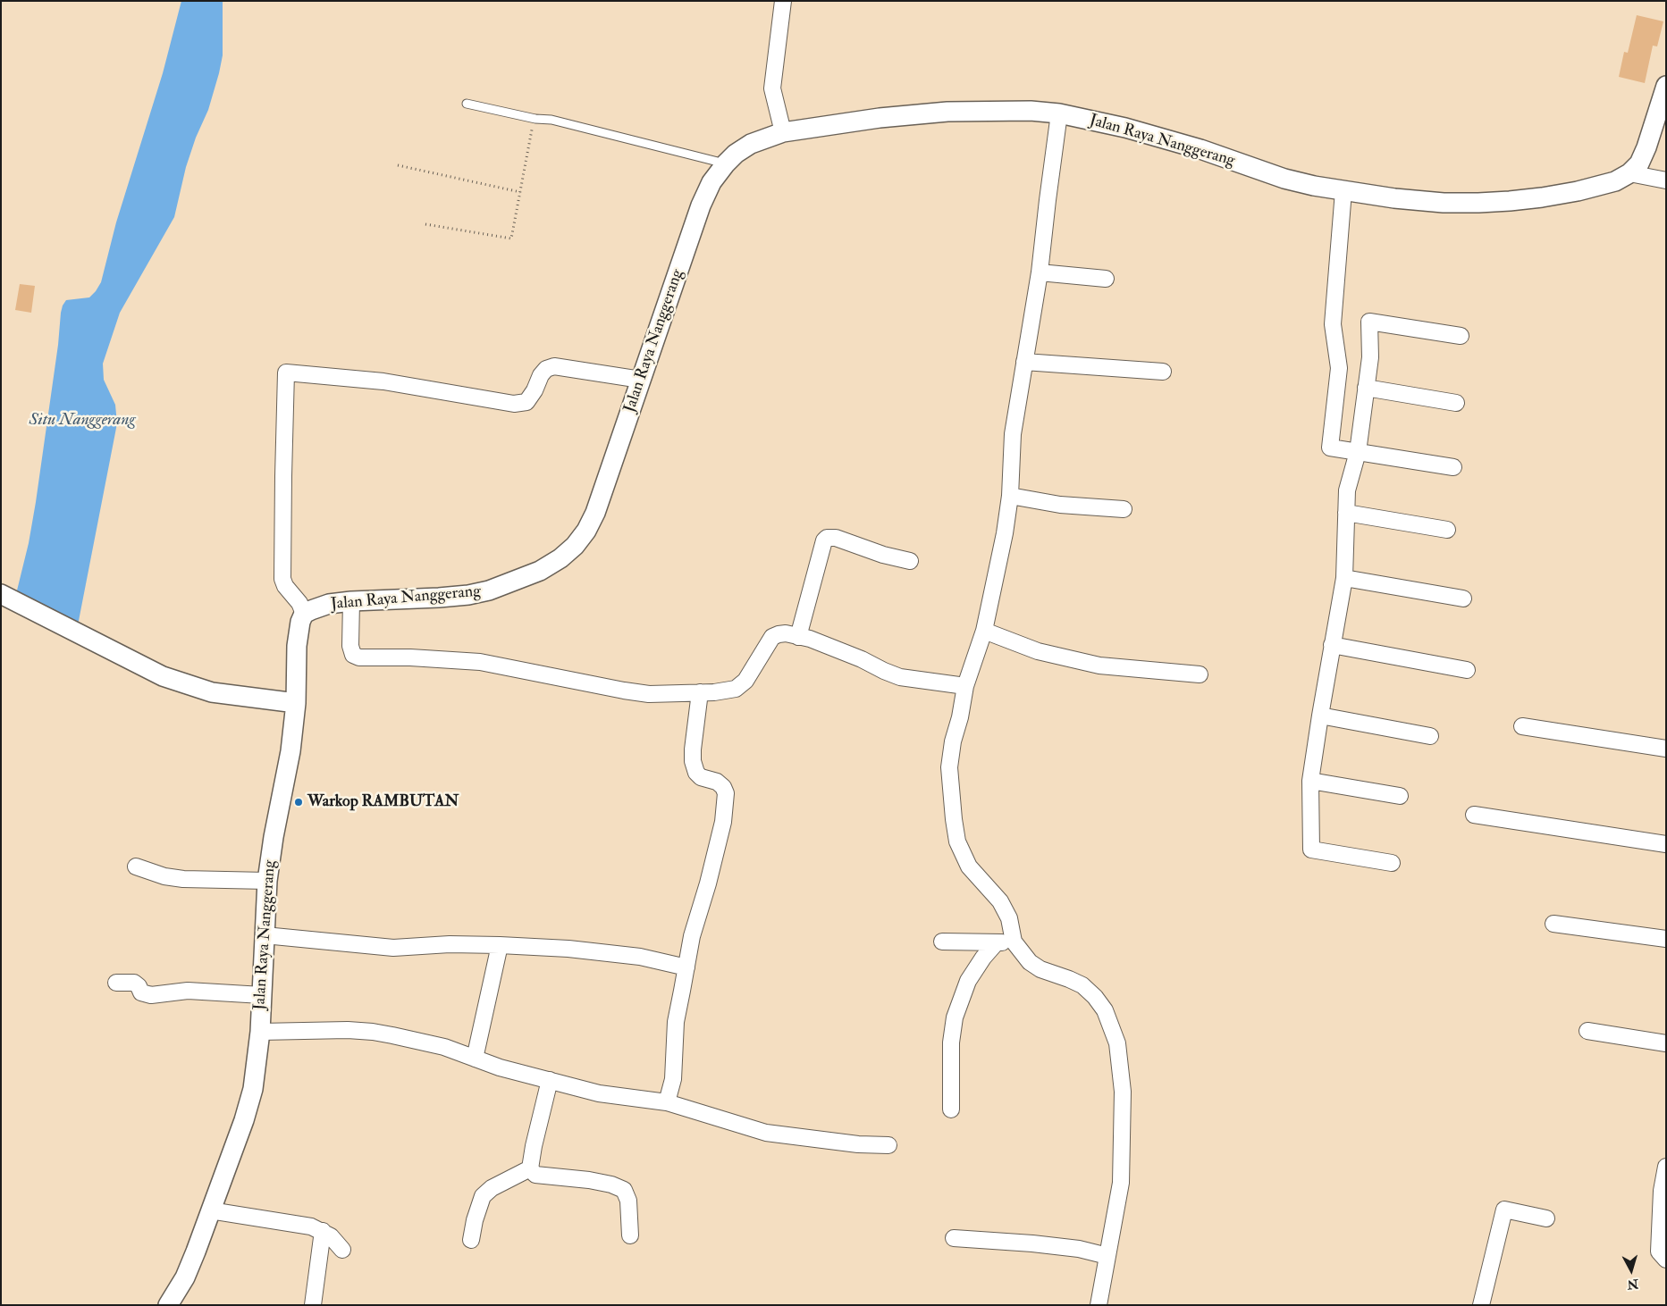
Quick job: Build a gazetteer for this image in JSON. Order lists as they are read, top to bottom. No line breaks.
{"streets":{"street":["Jalan Raya Nanggerang"]},"water":["Situ Nanggerang"],"places":["Warkop RAMBUTAN"],"north":"bottom"}
